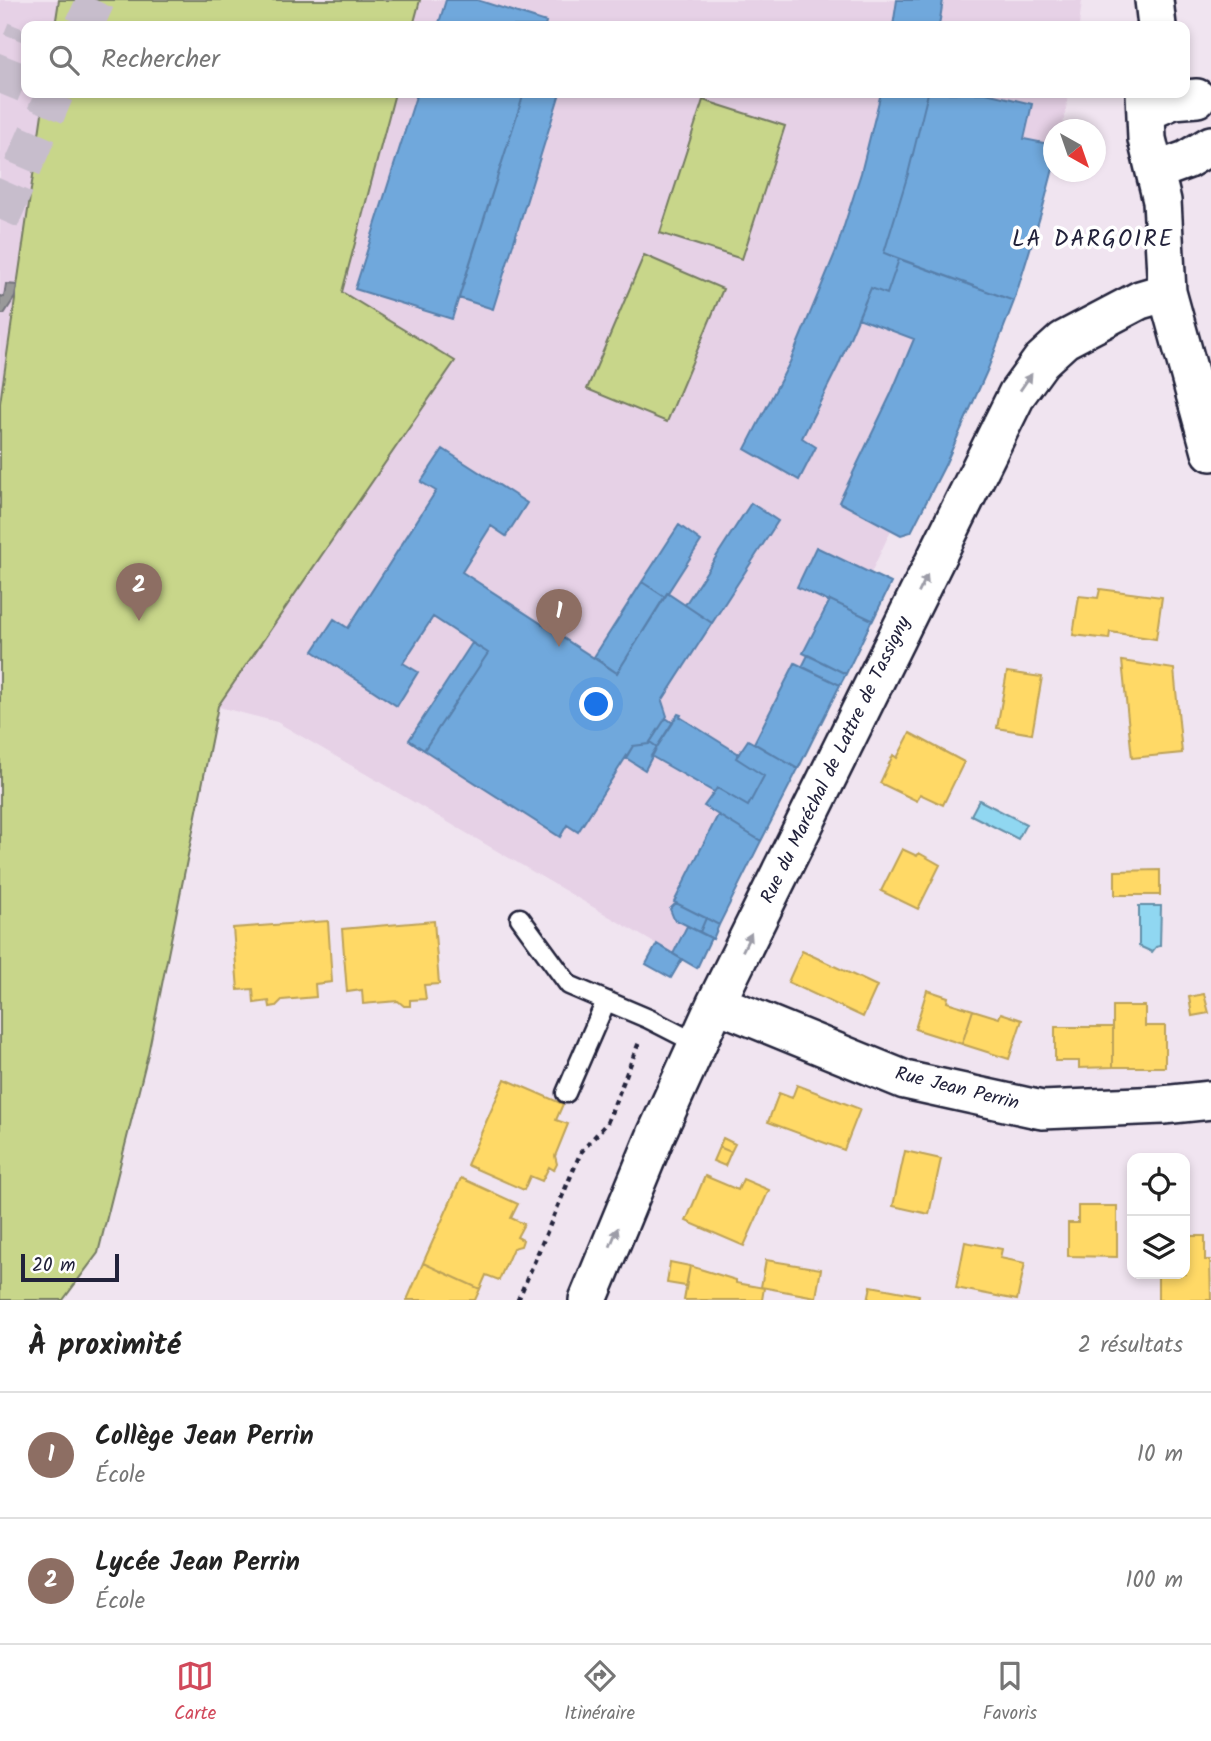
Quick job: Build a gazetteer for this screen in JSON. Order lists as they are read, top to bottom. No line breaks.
{"streets":{"street":["Rue du Maréchal de Lattre de Tassigny","Rue Jean Perrin"]},"crossings":[["Rue du Maréchal de Lattre de Tassigny","Rue Jean Perrin"]],"one_way":["Rue du Maréchal de Lattre de Tassigny"],"districts":["LA DARGOIRE"],"scale_bar":"20 m","north":"bottom right","page":{"search":"Rechercher","pins":["2","1"],"scale":"20 m","heading":["À proximité","2 résultats"],"list":[{"mark":"1","name":"Collège Jean Perrin","note":"École","value":"10 m"},{"mark":"2","name":"Lycée Jean Perrin","note":"École","value":"100 m"}],"nav":["Carte","Itinéraire","Favoris"]}}
